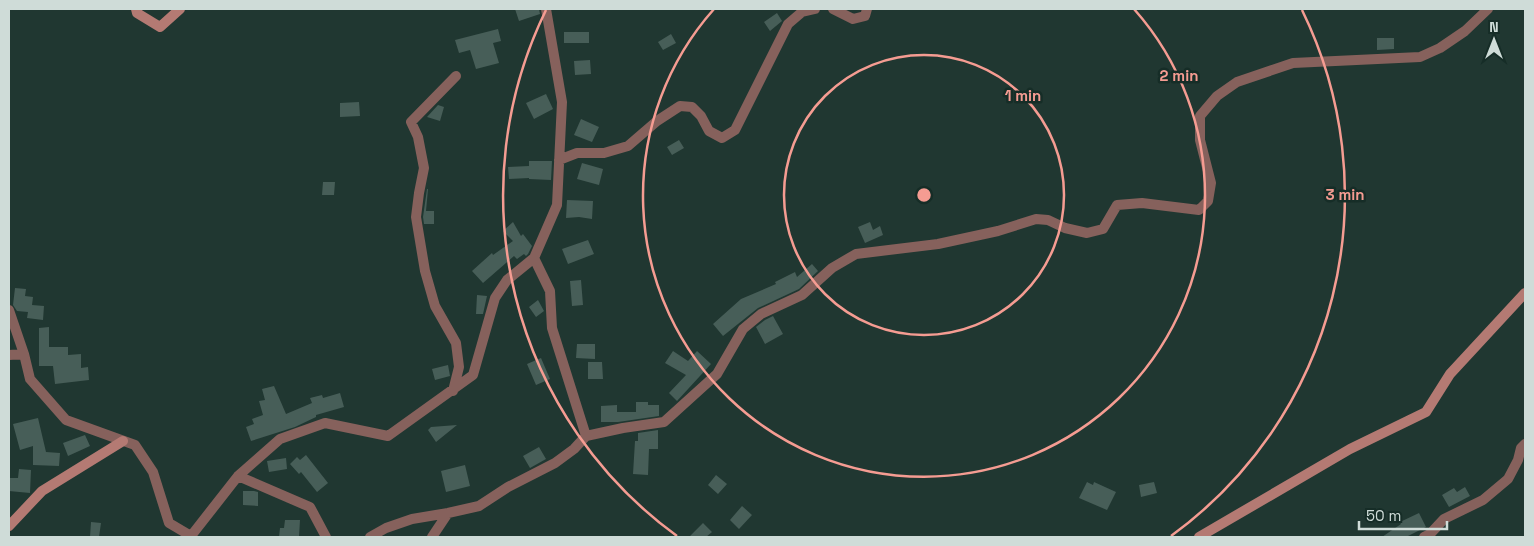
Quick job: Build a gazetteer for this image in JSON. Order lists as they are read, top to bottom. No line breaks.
{"scale_bar":"50 m","north":"top","rings":["2 min","1 min","3 min"]}
